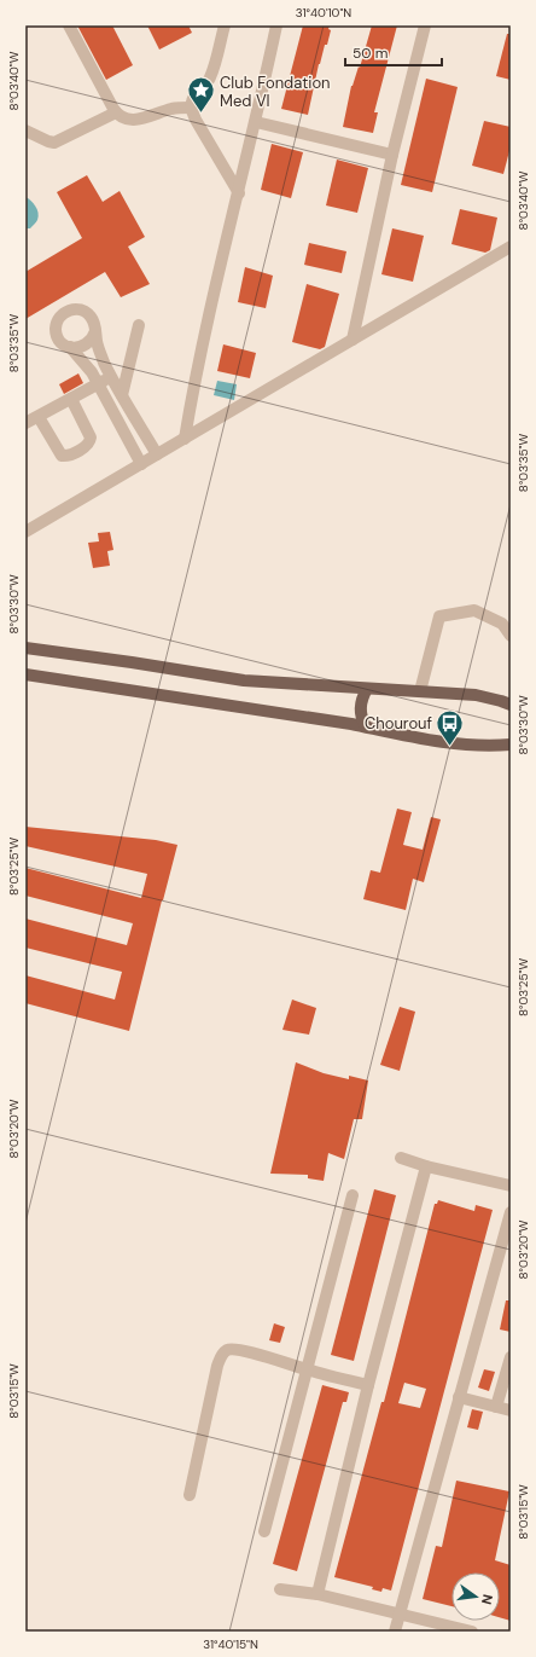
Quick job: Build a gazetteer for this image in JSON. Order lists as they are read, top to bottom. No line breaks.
{"places":{"place":["Club Fondation Med VI"],"bus stop":["Chourouf"]},"scale_bar":"50 m","north":"right","coordinates":["31°40'10\"N","8°03'40\"W","8°03'35\"W","8°03'30\"W","8°03'25\"W","8°03'20\"W","8°03'15\"W","31°40'15\"N"]}
